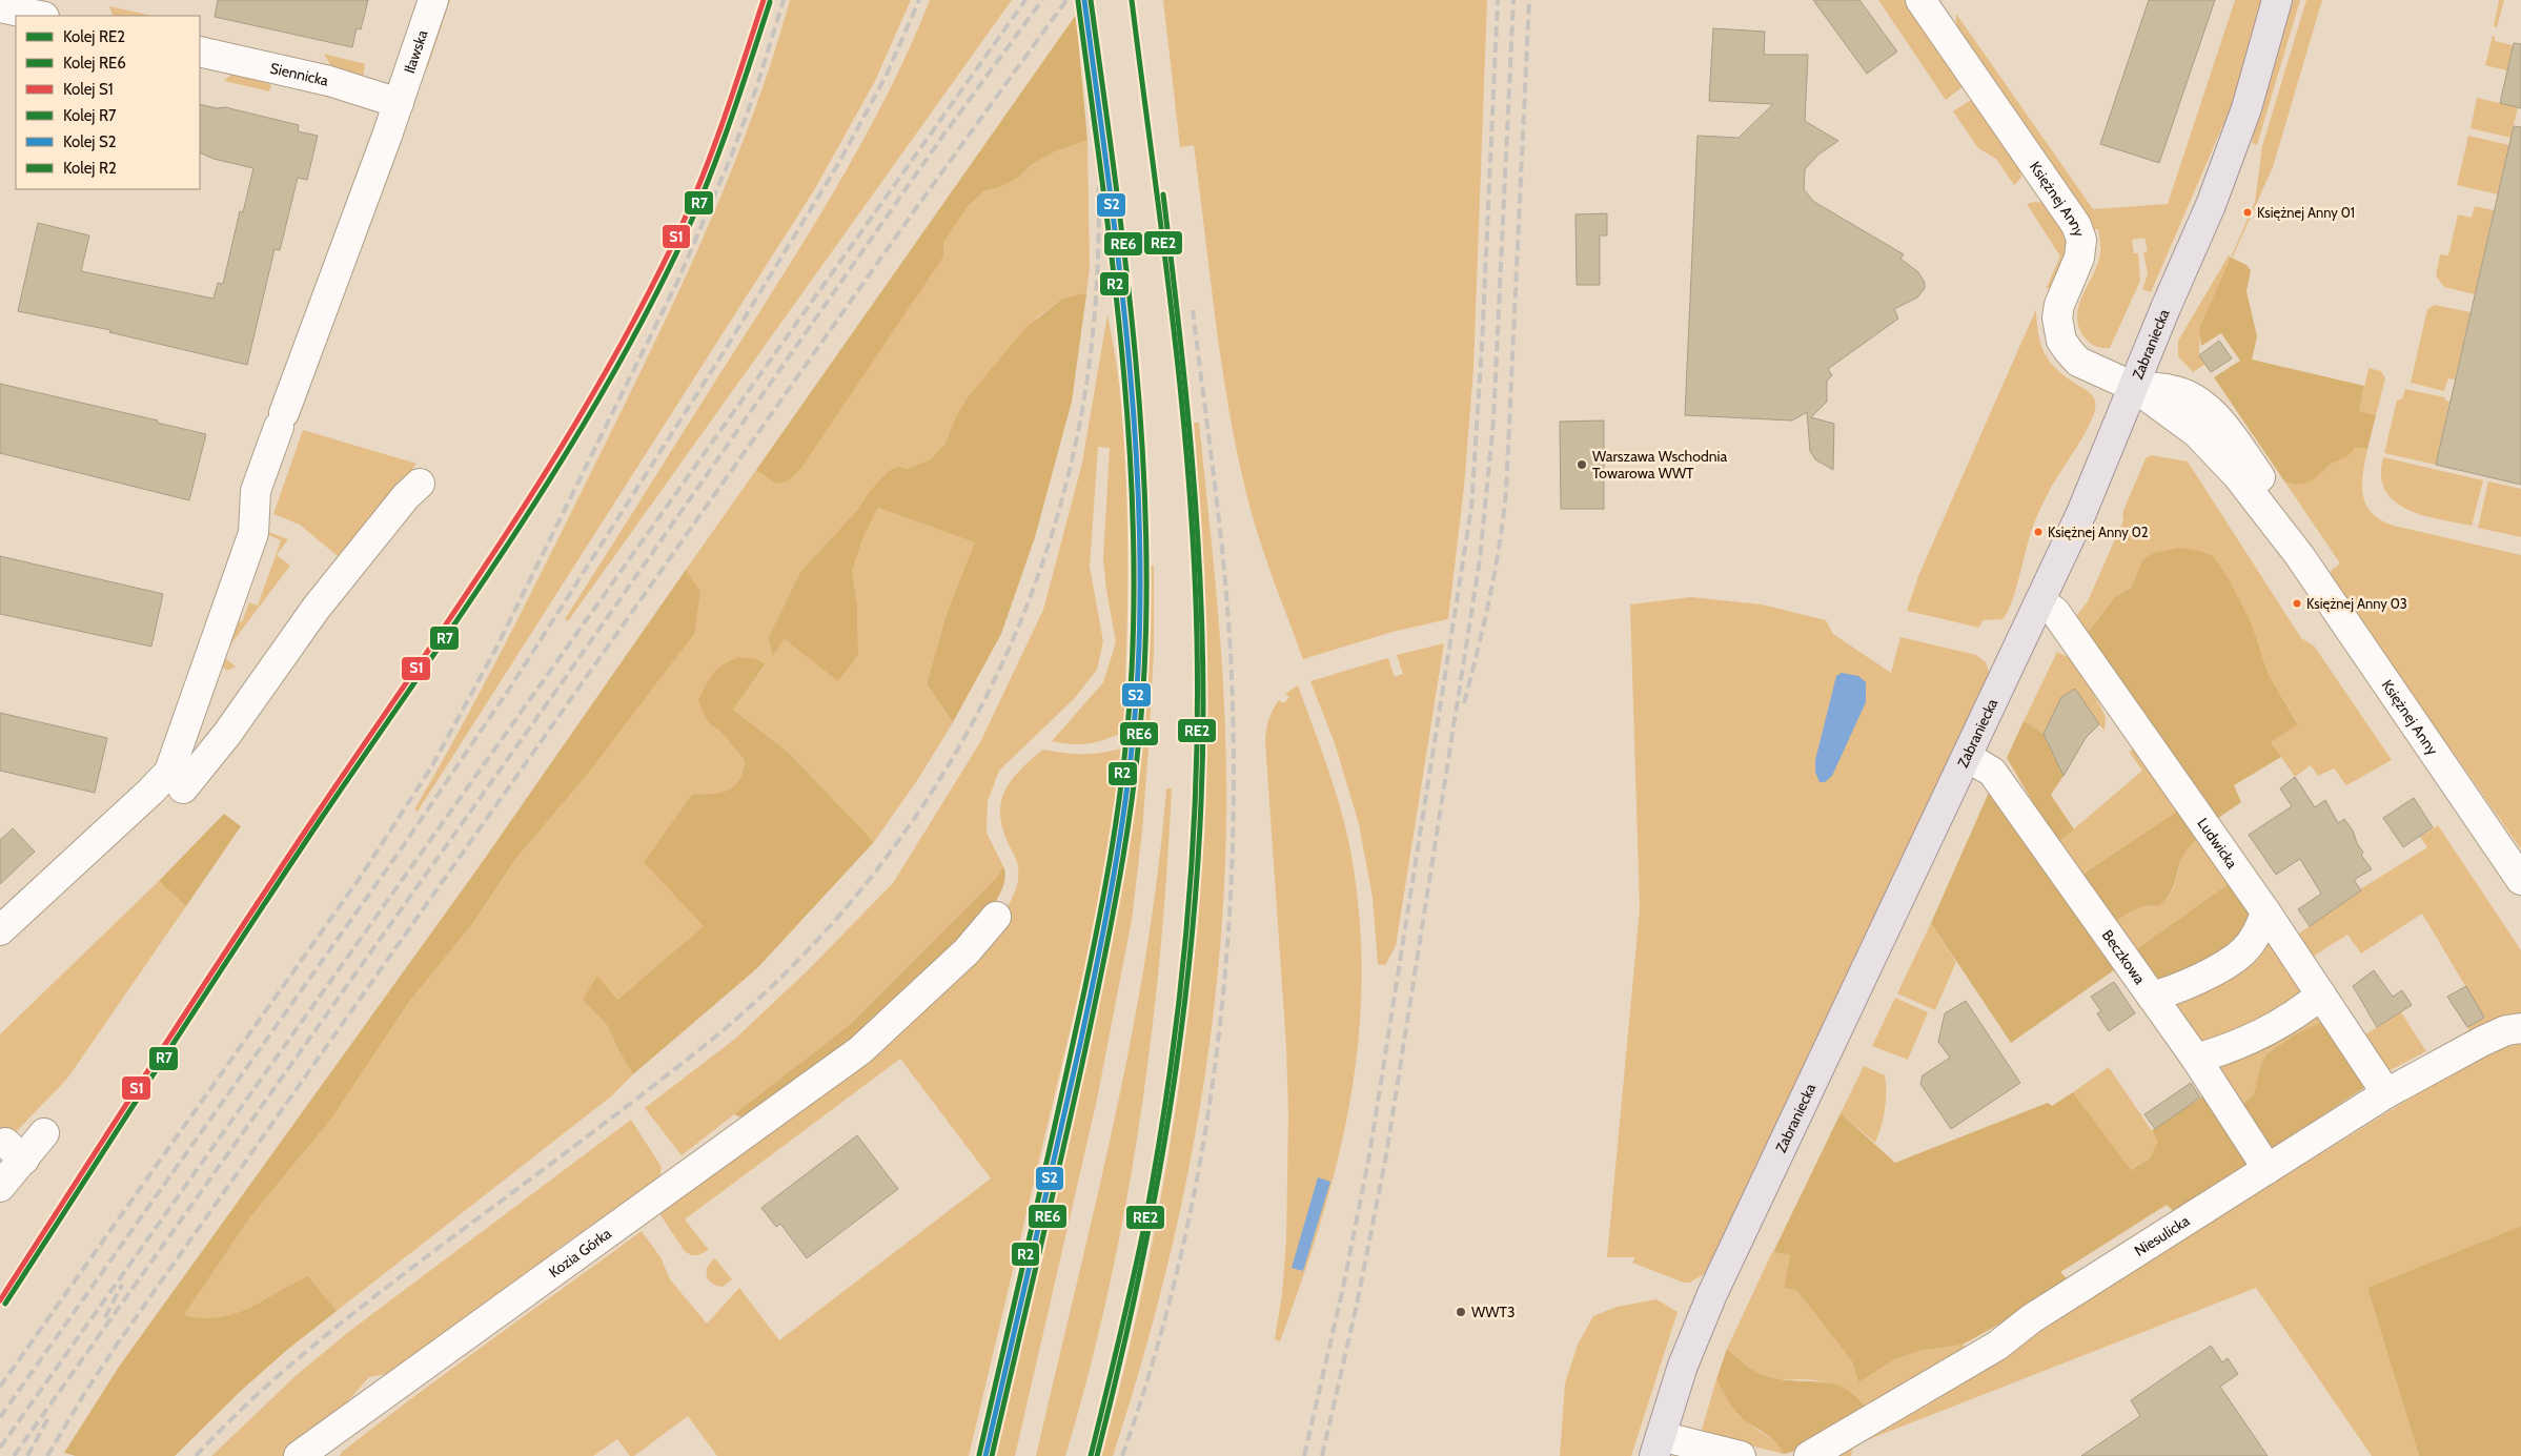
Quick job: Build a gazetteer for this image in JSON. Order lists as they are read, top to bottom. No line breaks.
{"streets":{"main road":["Zabraniecka"],"street":["Iławska","Siennicka","Księżnej Anny","Ludwicka","Beczkowa","Niesulicka","Kozia Górka"]},"crossings":[["Iławska","Siennicka"],["Księżnej Anny","Zabraniecka"],["Zabraniecka","Ludwicka"],["Zabraniecka","Beczkowa"],["Ludwicka","Niesulicka"],["Beczkowa","Niesulicka"]],"places":["Księżnej Anny 01","Warszawa Wschodnia Towarowa WWT","Księżnej Anny 02","Księżnej Anny 03","WWT3"],"lines":["rail line RE2","rail line RE6","rail line S1","rail line S2","rail line R2","rail line R7"],"legend":["Kolej RE2","Kolej RE6","Kolej S1","Kolej R7","Kolej S2","Kolej R2"]}
